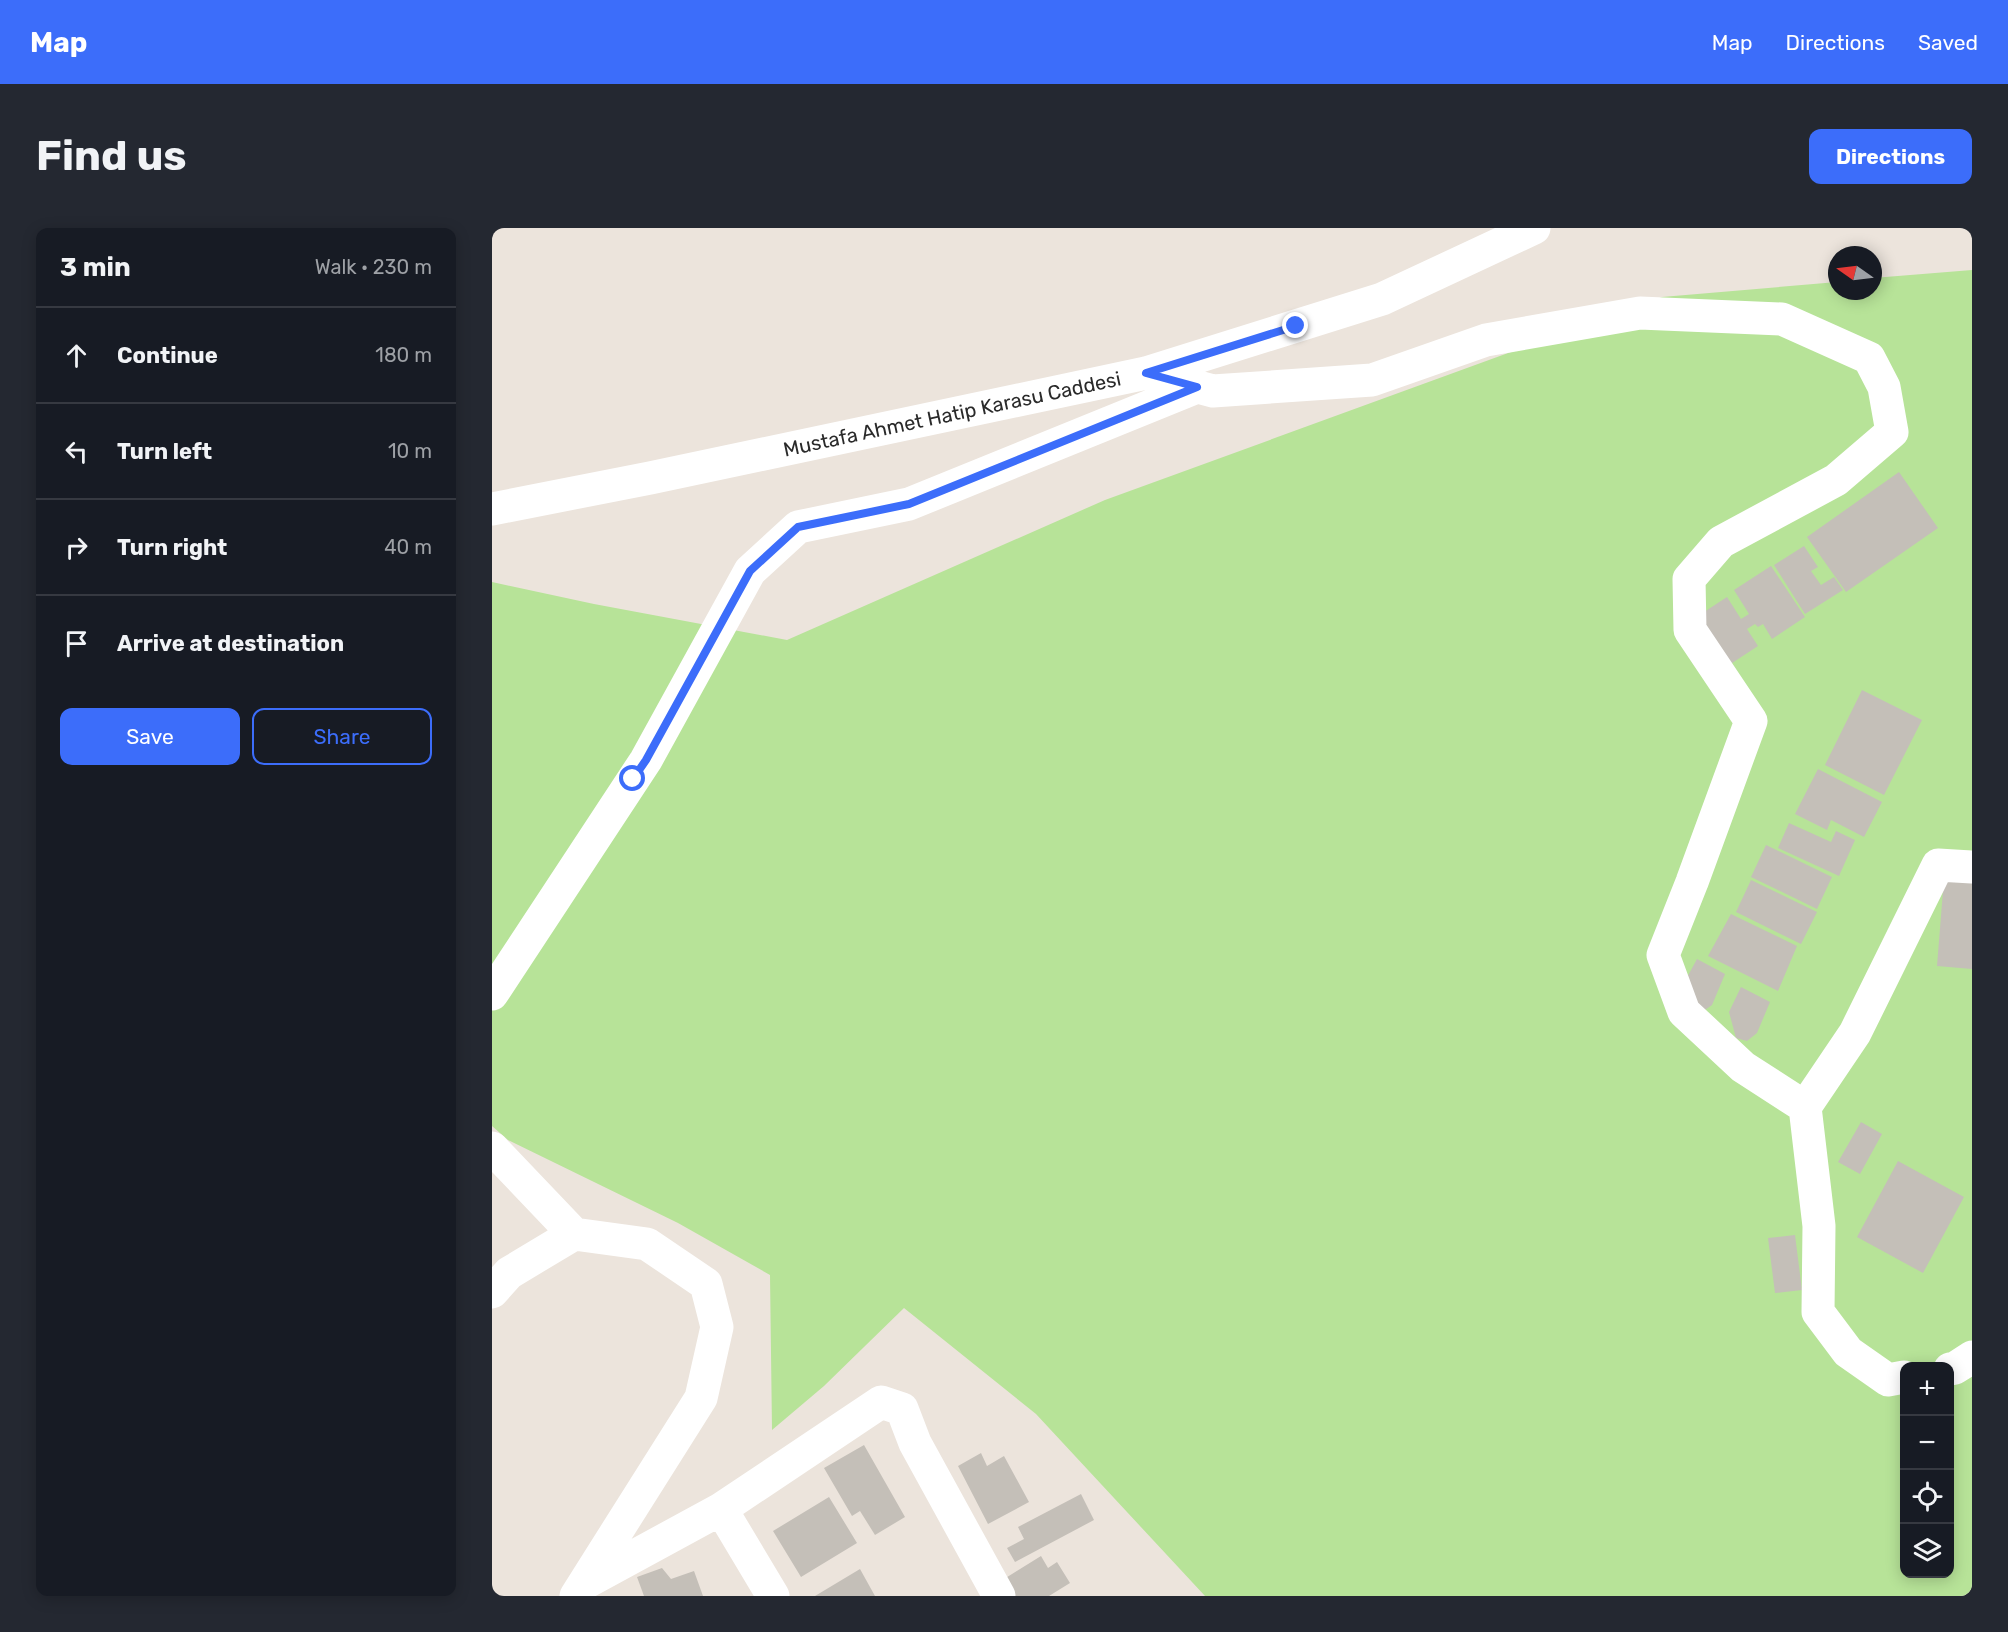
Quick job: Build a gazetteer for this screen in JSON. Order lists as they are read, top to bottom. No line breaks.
{"streets":{"street":["Mustafa Ahmet Hatip Karasu Caddesi"]},"north":"left","page":{"header":"Map","nav":["Map","Directions","Saved"],"buttons":["Directions",["Save","Share"]],"title":"Find us","heading":["3 min","Walk · 230 m"],"list":[["Continue","180 m"],["Turn left","10 m"],["Turn right","40 m"],"Arrive at destination"],"map_buttons":["+","−"]}}
